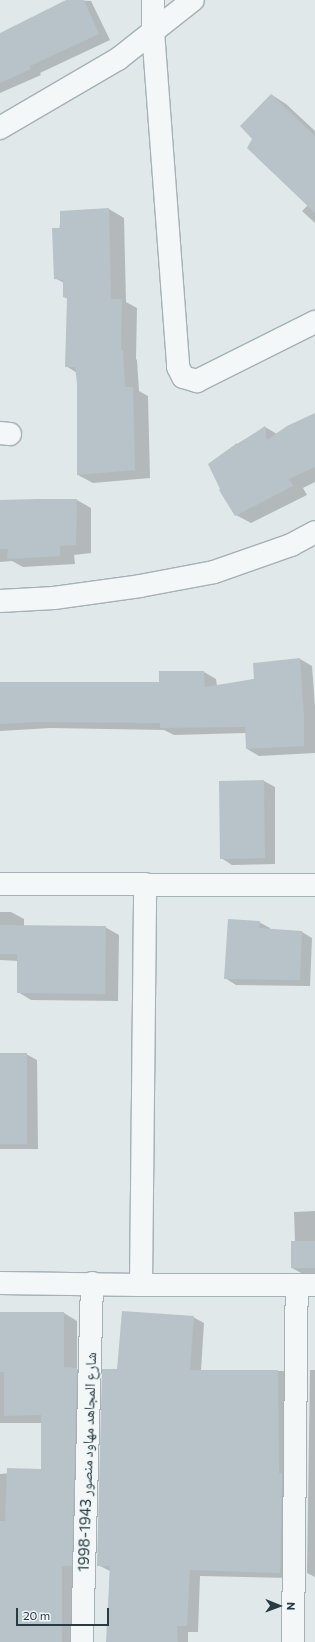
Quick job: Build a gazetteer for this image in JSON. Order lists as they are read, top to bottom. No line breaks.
{"streets":{"street":["شارع المجاهد مهاود منصور 1943-1998"]},"scale_bar":"20 m","north":"right"}
